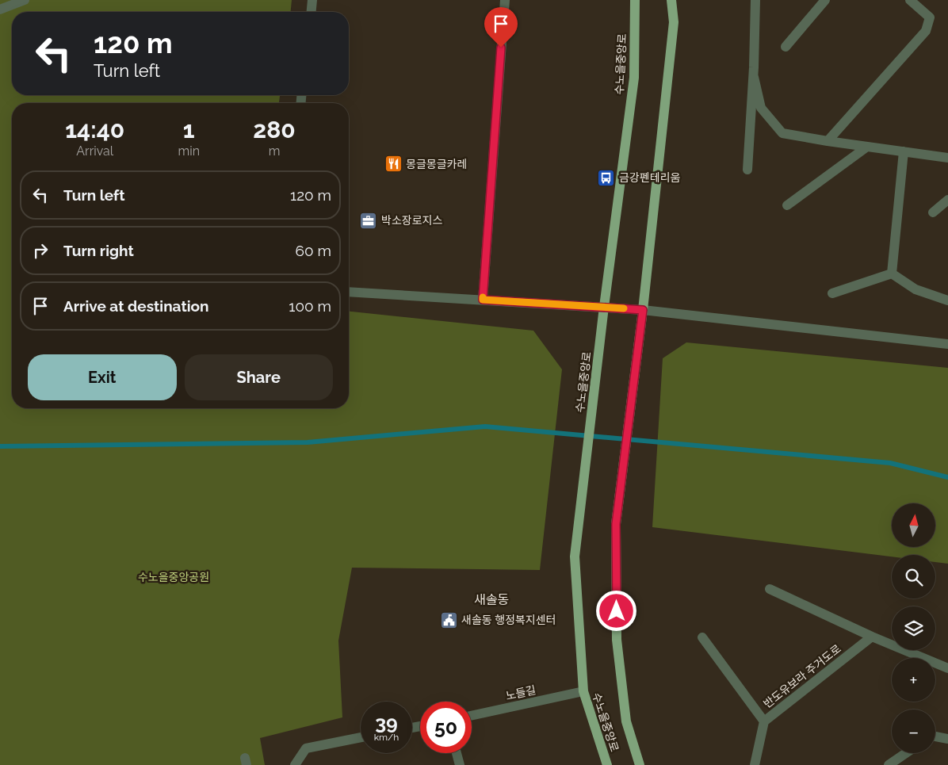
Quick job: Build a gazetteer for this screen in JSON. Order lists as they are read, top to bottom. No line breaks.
{"streets":{"main road":["수노을중앙로"],"street":["반도유보라 주거도로","노들길"]},"crossings":[["수노을중앙로","노들길"]],"districts":["새솔동"],"parks":["수노을중앙공원"],"places":{"restaurant":["몽글몽글카레"],"bus stop":["금강펜테리움"],"office":["박소장로지스"],"public building":["새솔동 행정복지센터"]},"north":"top","page":{"turn":["120 m","Turn left"],"eta":["14:40","Arrival","1","min","280","m"],"list":[{"name":"Turn left","value":"120 m"},{"name":"Turn right","value":"60 m"},{"name":"Arrive at destination","value":"100 m"}],"buttons":["Exit","Share"],"map_buttons":["+","−"],"speed":"39 km/h","limit":"50"}}
